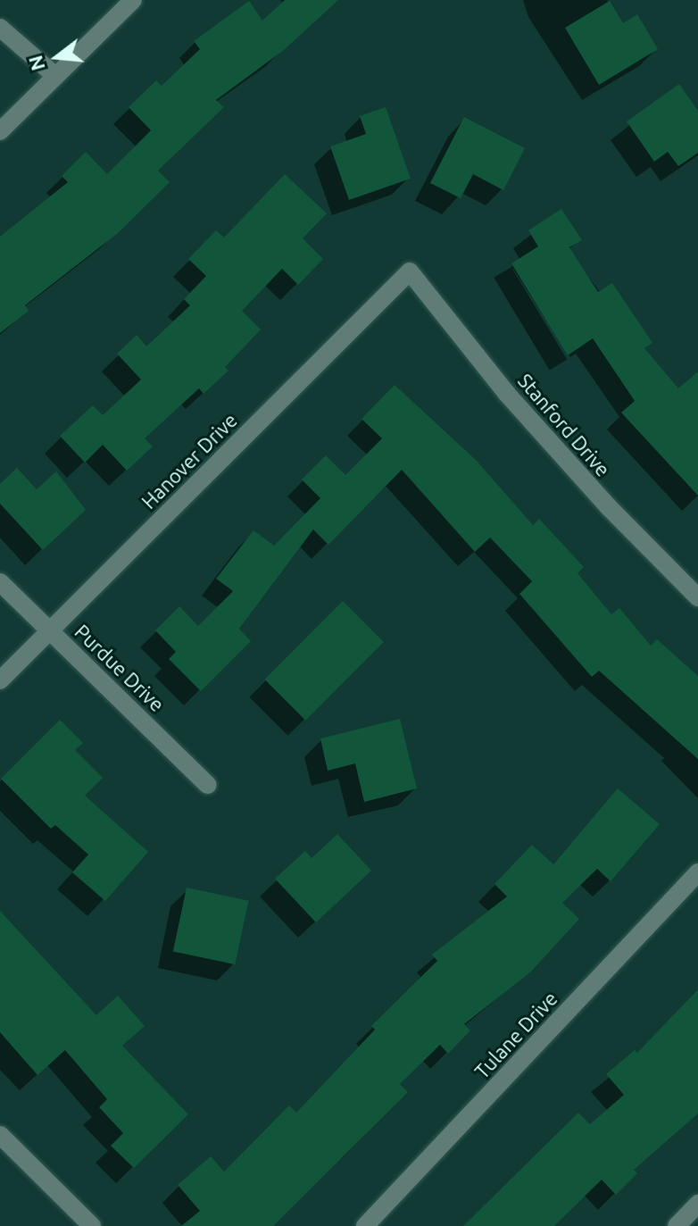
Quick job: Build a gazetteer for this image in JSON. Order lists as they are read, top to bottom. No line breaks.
{"streets":{"street":["Stanford Drive","Hanover Drive","Purdue Drive","Tulane Drive"]},"crossings":[["Stanford Drive","Hanover Drive"],["Hanover Drive","Purdue Drive"]],"north":"left"}
